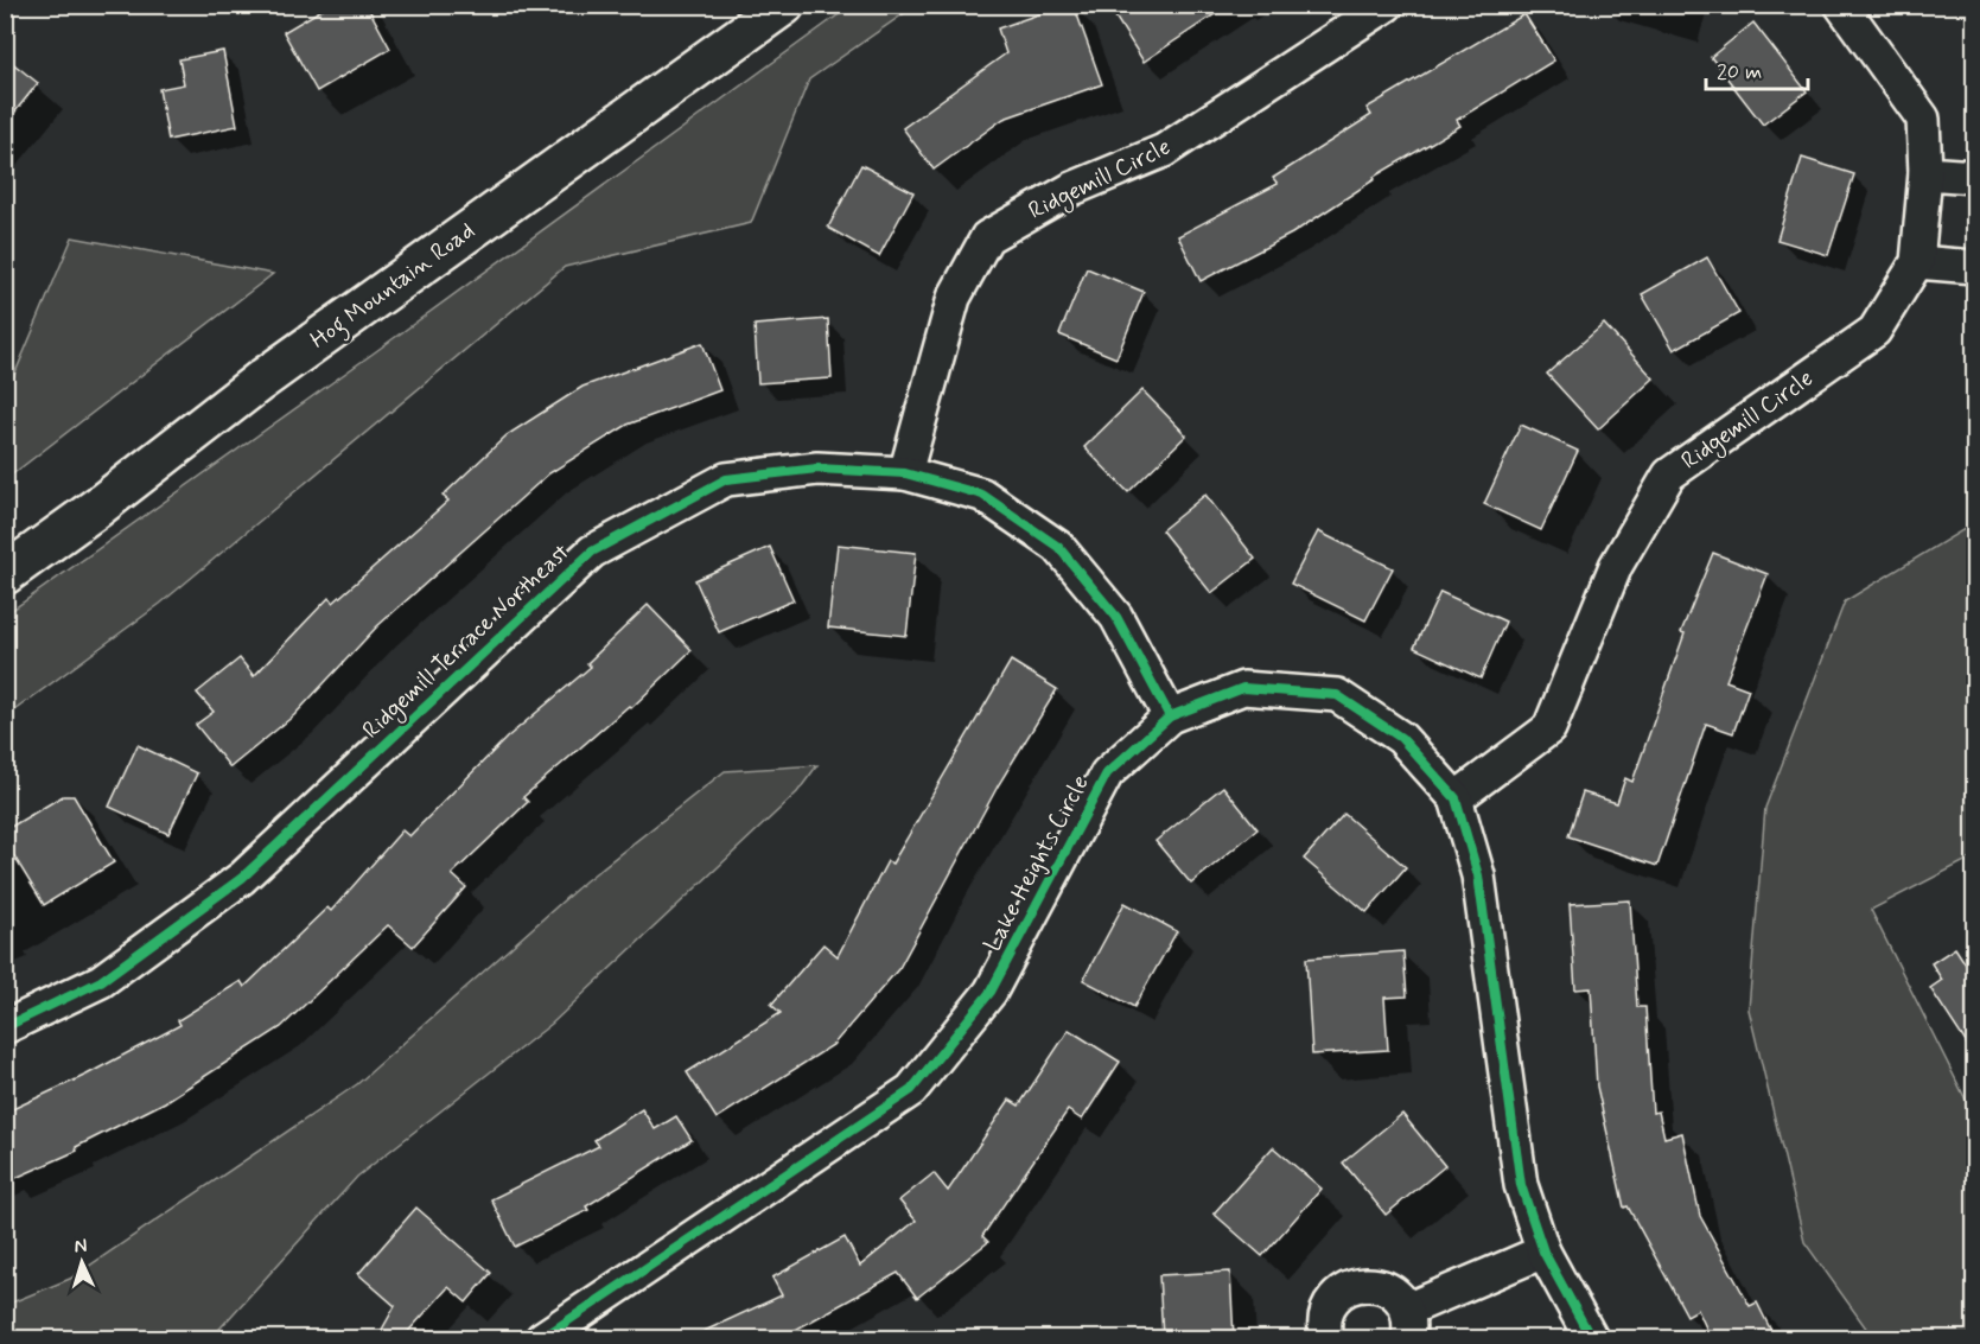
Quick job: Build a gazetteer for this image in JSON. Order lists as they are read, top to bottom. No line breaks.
{"streets":{"street":["Ridgemill Circle","Hog Mountain Road","Ridgemill Terrace Northeast","Lake Heights Circle"]},"crossings":[["Ridgemill Circle","Ridgemill Terrace Northeast"],["Ridgemill Circle","Lake Heights Circle"],["Ridgemill Terrace Northeast","Lake Heights Circle"]],"scale_bar":"20 m","north":"top"}
